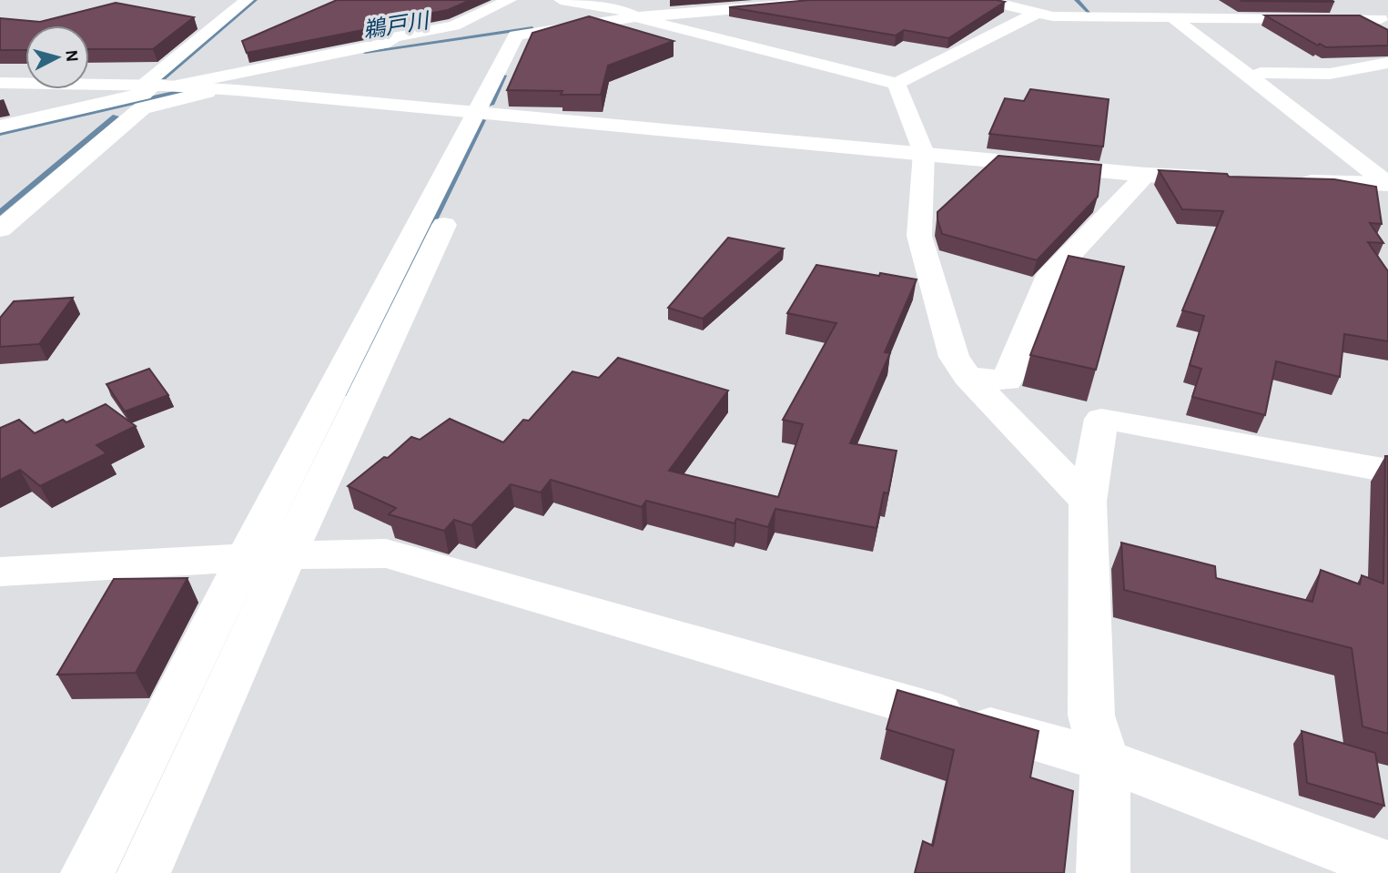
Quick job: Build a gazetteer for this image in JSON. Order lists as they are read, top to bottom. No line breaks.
{"water":["鵜戸川"],"north":"right"}
